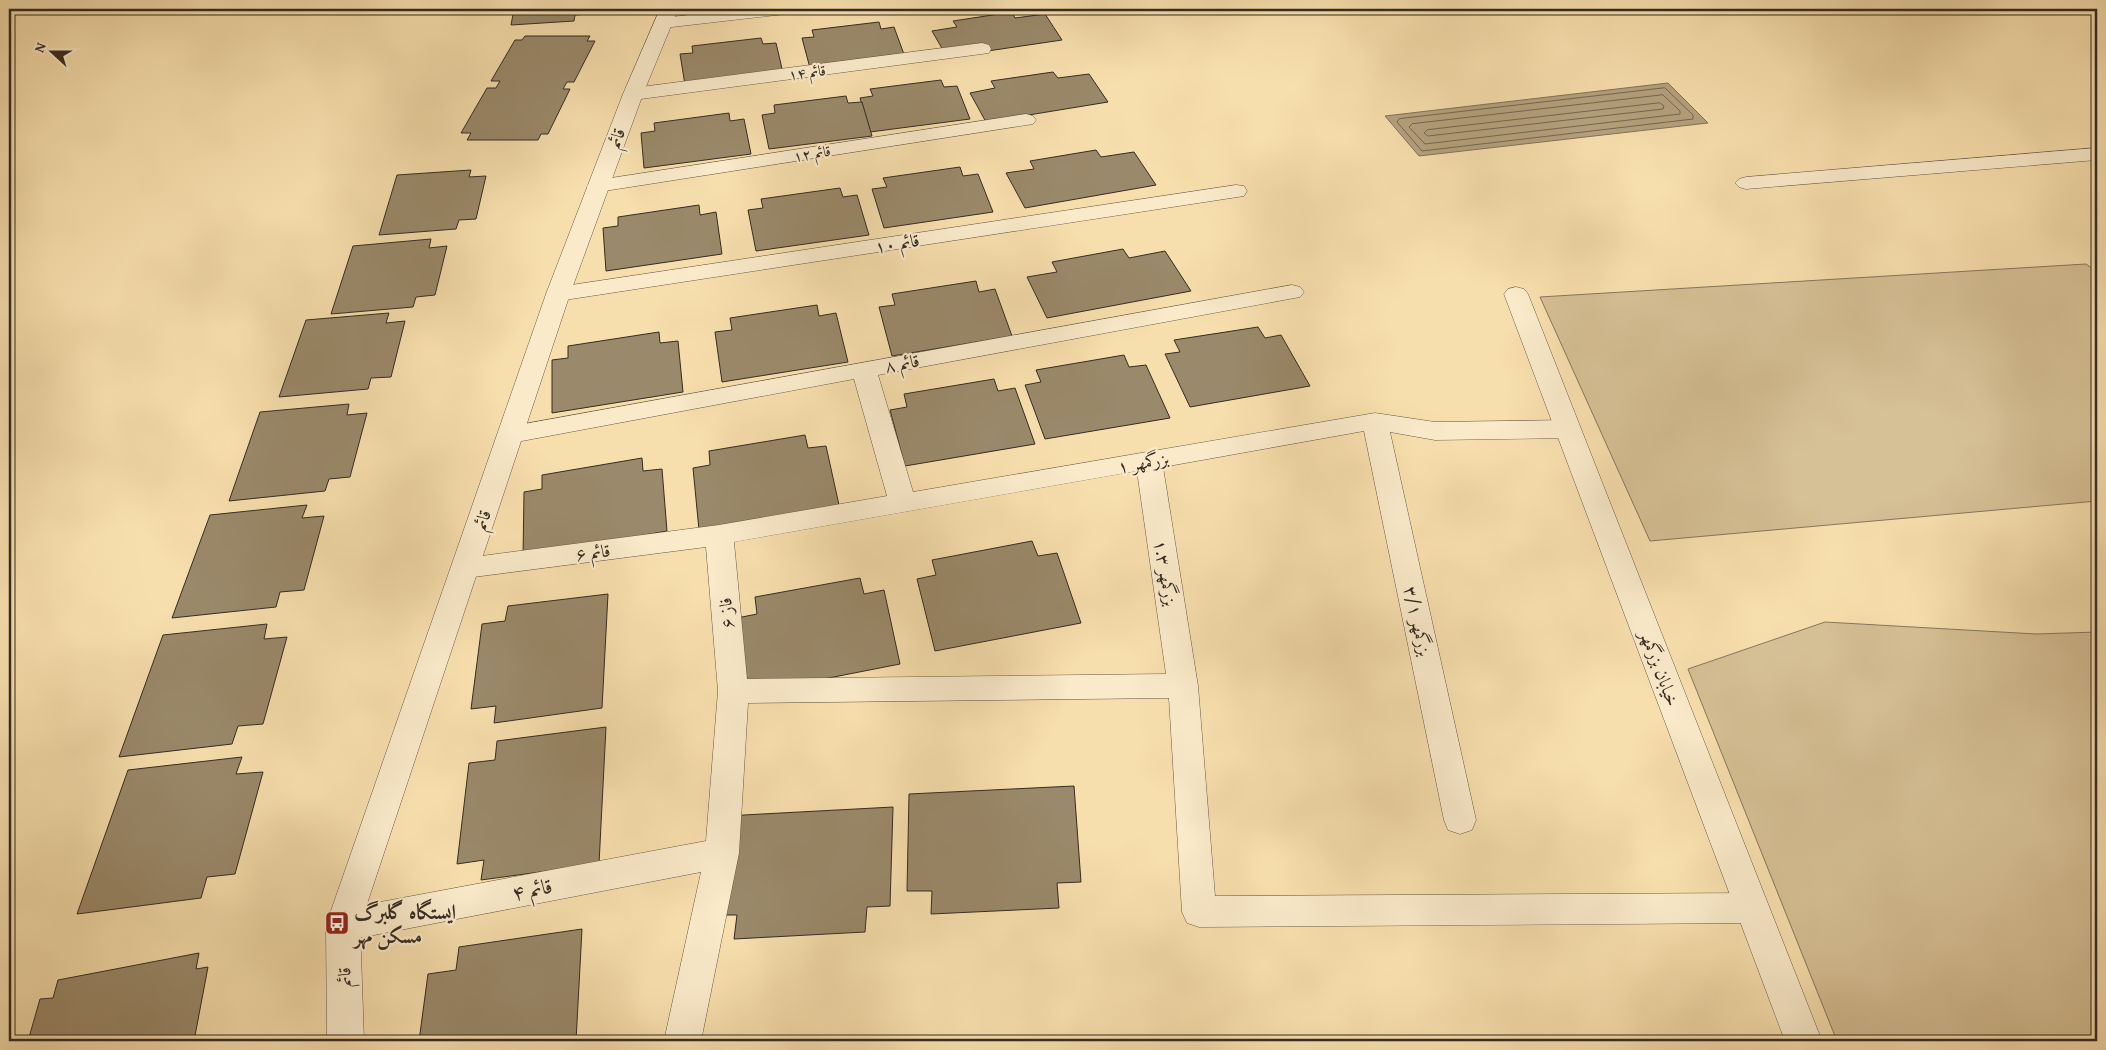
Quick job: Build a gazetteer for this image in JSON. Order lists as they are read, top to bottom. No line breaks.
{"streets":{"street":["قائم ۱۴","قائم","قائم ۱۲","قائم ۱۰","قائم ۸","بزرگمهر ۱","قائم ۶","بزرگمهر ۱.۳","فاز ۶","بزرگمهر ۳/۱","خیابان بزرگمهر","قائم ۴"]},"crossings":[["قائم ۱۴","قائم"],["قائم","قائم ۱۲"],["قائم","قائم ۱۰"],["قائم","قائم ۸"],["قائم","قائم ۶"],["قائم","قائم ۴"],["بزرگمهر ۱","قائم ۶"],["بزرگمهر ۱","بزرگمهر ۱.۳"],["بزرگمهر ۱","فاز ۶"],["بزرگمهر ۱","بزرگمهر ۳/۱"],["بزرگمهر ۱","خیابان بزرگمهر"],["قائم ۶","فاز ۶"],["بزرگمهر ۱.۳","خیابان بزرگمهر"],["فاز ۶","قائم ۴"]],"places":{"bus stop":["ایستگاه گلبرگ مسکن مهر"]},"north":"left"}
